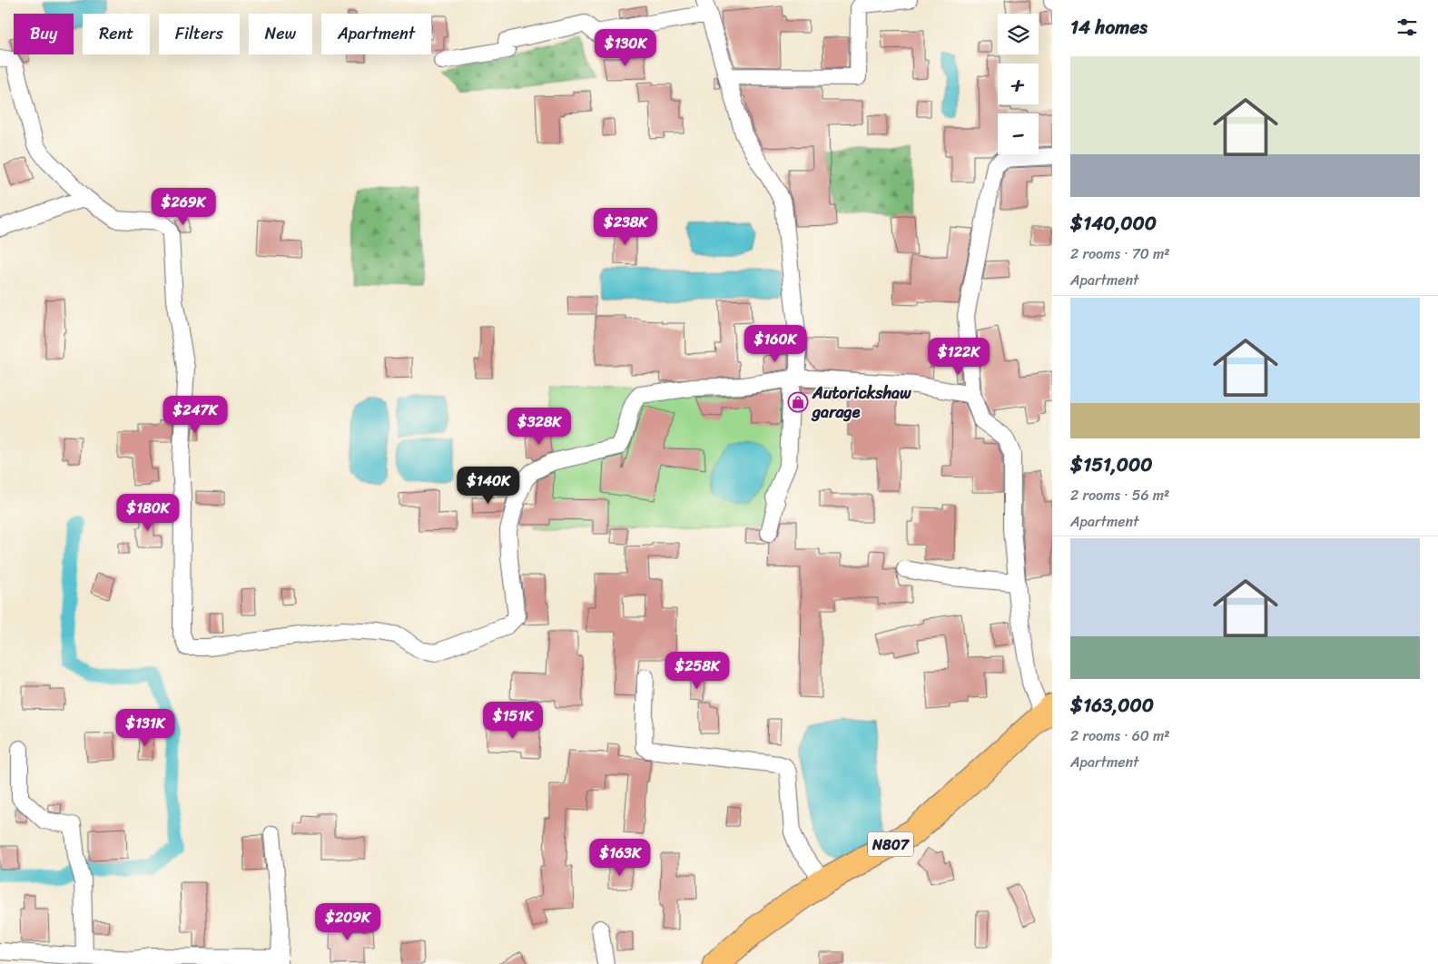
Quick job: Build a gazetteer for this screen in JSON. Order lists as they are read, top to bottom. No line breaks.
{"streets":{"highway":["N807"]},"places":{"shop":["Autorickshaw garage"]},"page":{"heading":"14 homes","map_buttons":["+","−"],"chip":["Buy","Rent","Filters","New","Apartment"],"price":["$130K","$269K","$238K","$160K","$122K","$247K","$328K","$140K","$180K","$258K","$151K","$131K","$163K","$209K"],"list":[{"name":"$140,000","note":"2 rooms · 70 m² · Apartment"},{"name":"$151,000","note":"2 rooms · 56 m² · Apartment"},{"name":"$163,000","note":"2 rooms · 60 m² · Apartment"}]}}
